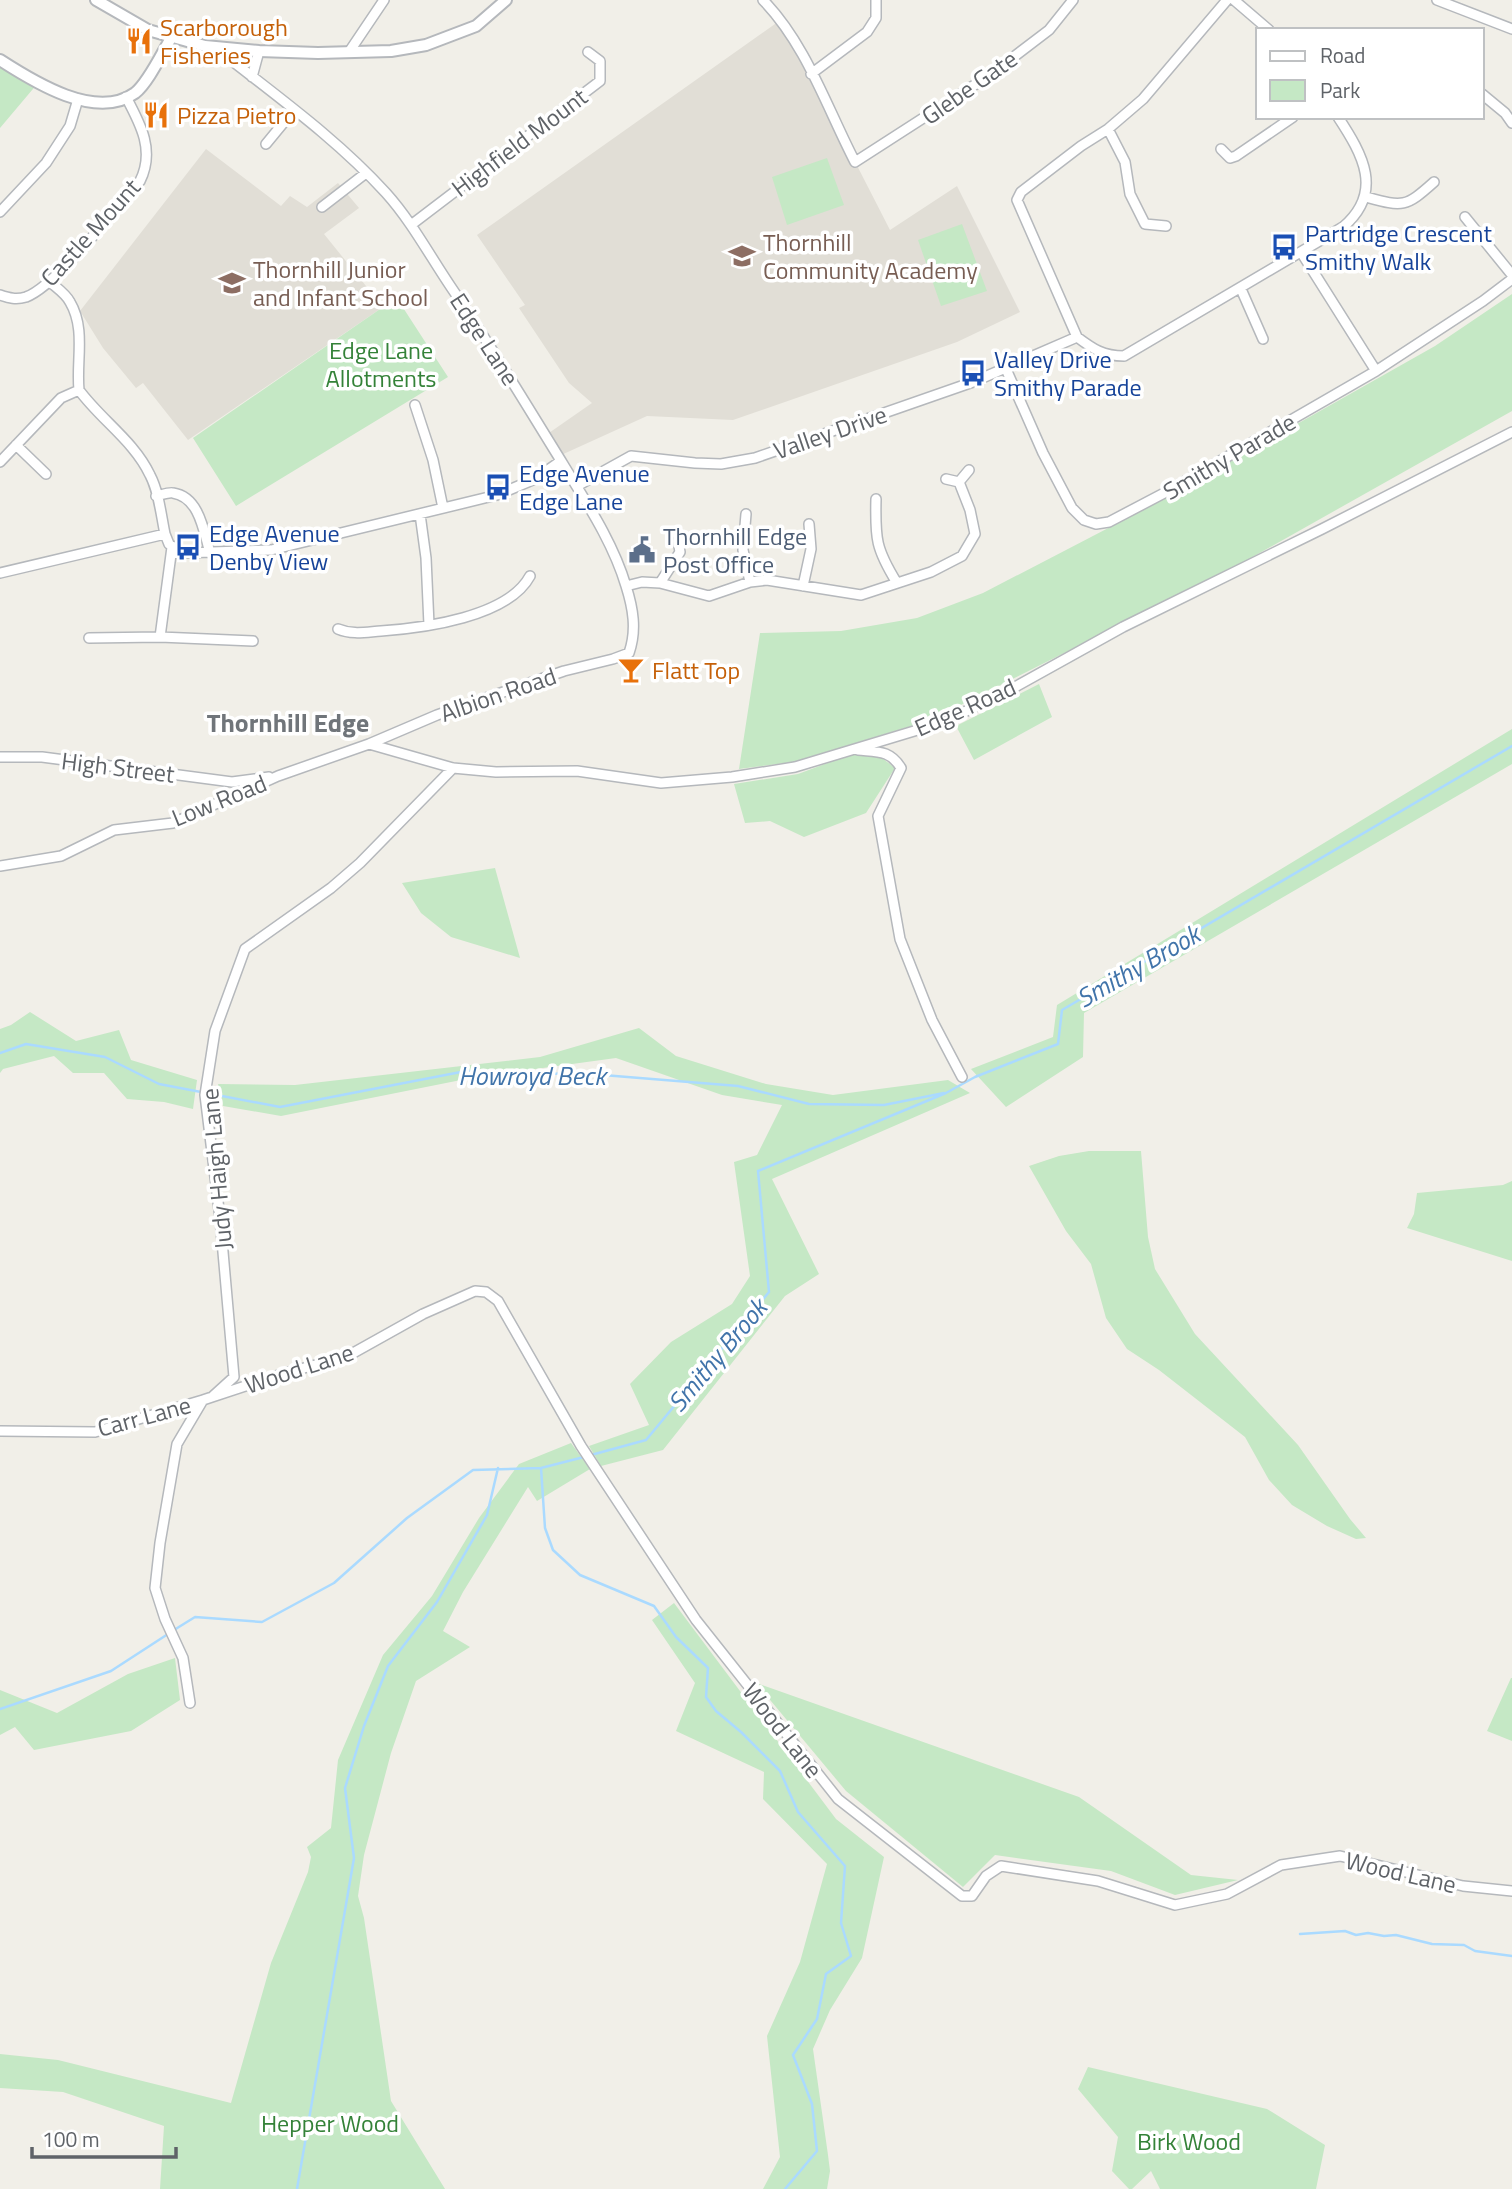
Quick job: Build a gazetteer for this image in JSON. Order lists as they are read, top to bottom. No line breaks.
{"streets":{"street":["Glebe Gate","Highfield Mount","Castle Mount","Edge Lane","Valley Drive","Smithy Parade","Albion Road","Edge Road","High Street","Low Road","Judy Haigh Lane","Wood Lane","Carr Lane"]},"crossings":[["Highfield Mount","Edge Lane"],["Edge Lane","Valley Drive"],["Edge Lane","Albion Road"],["Valley Drive","Smithy Parade"],["Albion Road","Edge Road"],["Albion Road","High Street"],["Albion Road","Low Road"],["Edge Road","Judy Haigh Lane"],["High Street","Low Road"],["Wood Lane","Carr Lane"]],"districts":["Thornhill Edge"],"water":["Smithy Brook","Howroyd Beck"],"parks":["Edge Lane Allotments","Hepper Wood","Birk Wood"],"places":{"restaurant":["Scarborough Fisheries","Pizza Pietro"],"bus stop":["Partridge Crescent Smithy Walk","Valley Drive Smithy Parade","Edge Avenue Edge Lane","Edge Avenue Denby View"],"school or university":["Thornhill Community Academy","Thornhill Junior and Infant School"],"public building":["Thornhill Edge Post Office"],"bar":["Flatt Top"]},"legend":["Road","Park"],"scale_bar":"100 m"}
